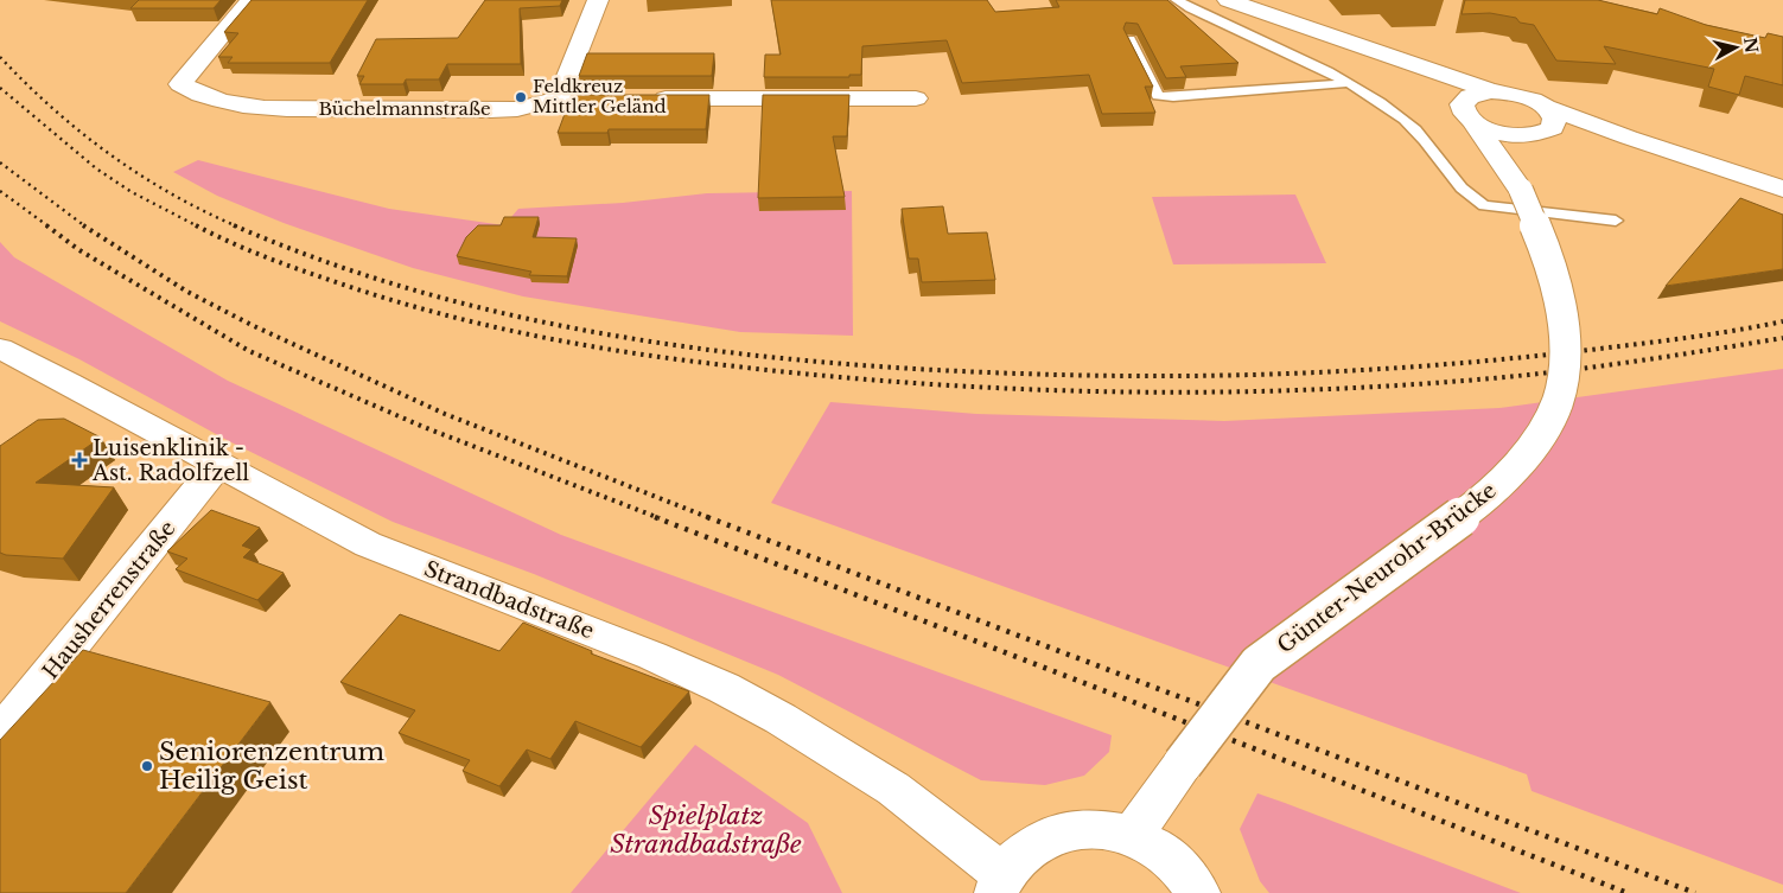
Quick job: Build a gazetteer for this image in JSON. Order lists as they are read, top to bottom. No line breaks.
{"streets":{"street":["Büchelmannstraße","Günter-Neurohr-Brücke","Hausherrenstraße","Strandbadstraße"]},"crossings":[["Hausherrenstraße","Strandbadstraße"]],"parks":["Spielplatz Strandbadstraße"],"places":{"other":["Feldkreuz Mittler Geländ","Seniorenzentrum Heilig Geist"],"health":["Luisenklinik - Ast. Radolfzell"]},"north":"right"}
